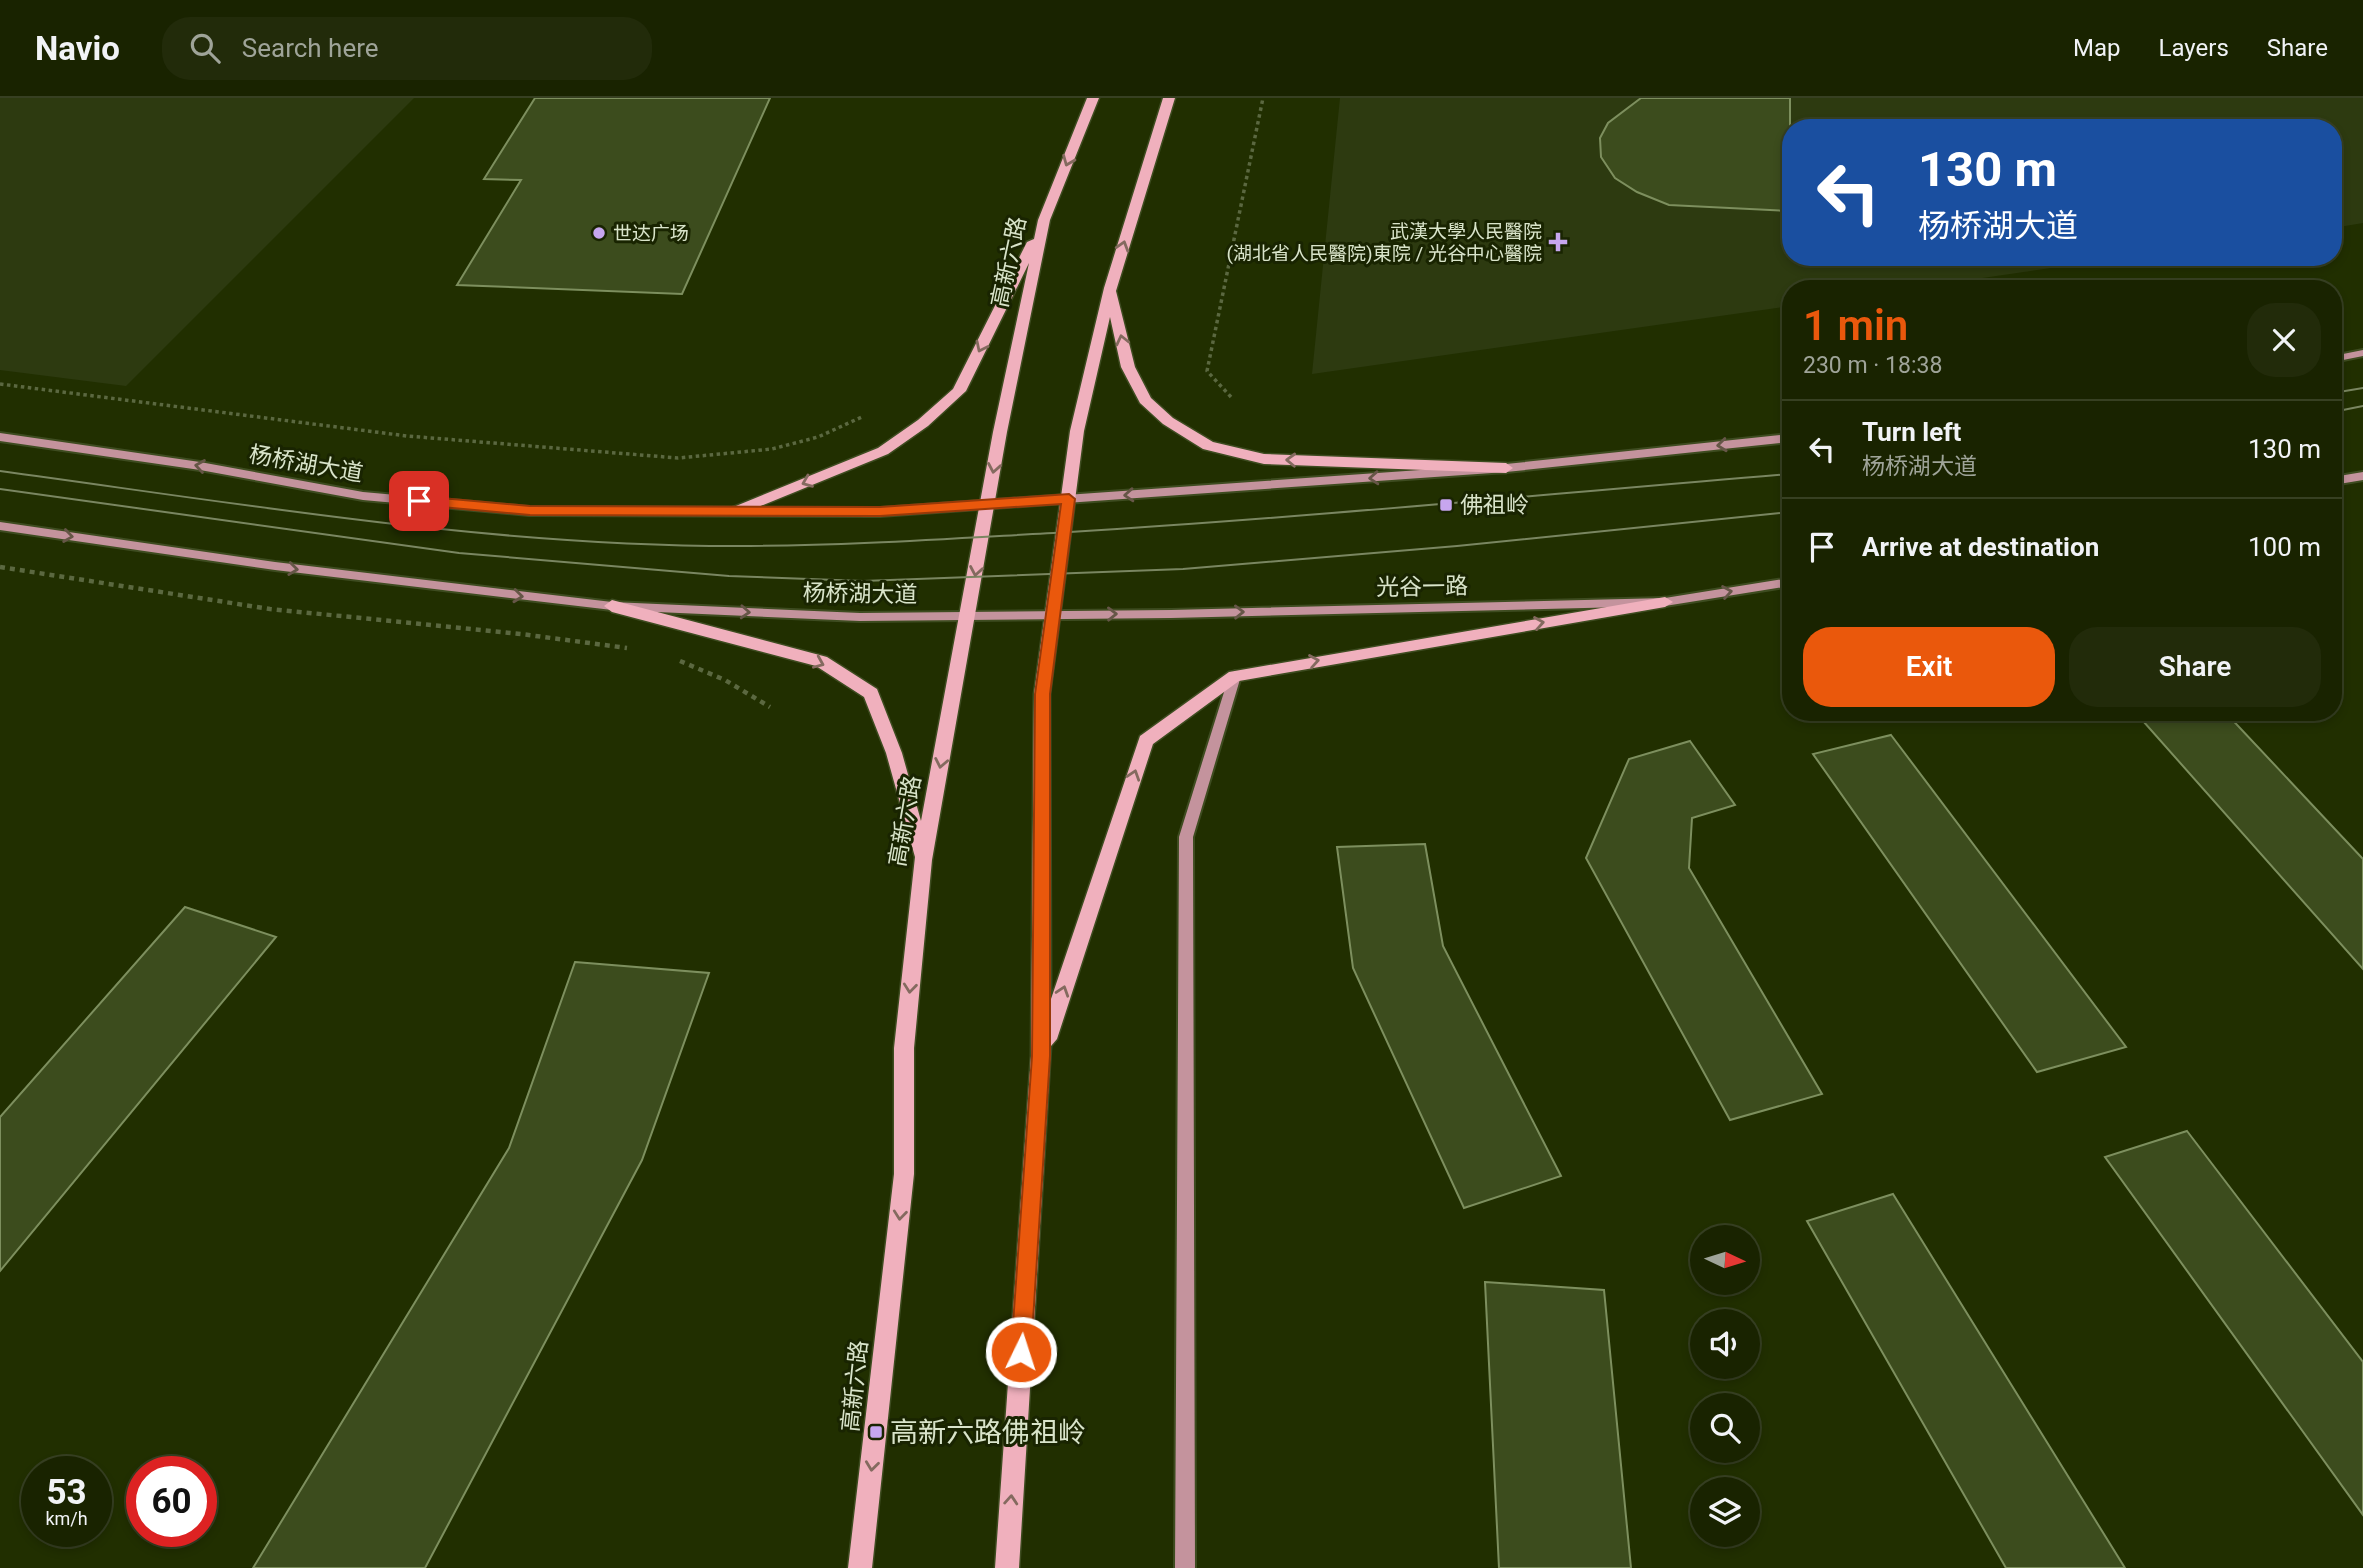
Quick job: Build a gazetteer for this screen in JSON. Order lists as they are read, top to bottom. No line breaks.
{"streets":{"main road":["高新六路","杨桥湖大道","光谷一路"]},"crossings":[["高新六路","杨桥湖大道"],["杨桥湖大道","光谷一路"]],"places":{"other":["世达广场"],"health":["武漢大學人民醫院 (湖北省人民醫院)東院 / 光谷中心醫院"],"transit":["佛祖岭","高新六路佛祖岭"]},"north":"right","page":{"header":"Navio","search":"Search here","nav":["Map","Layers","Share"],"turn":["130 m","杨桥湖大道"],"heading":["1 min","230 m · 18:38"],"list":[{"name":"Turn left","note":"杨桥湖大道","value":"130 m"},{"name":"Arrive at destination","value":"100 m"}],"buttons":["Exit","Share"],"speed":"53 km/h","limit":"60"}}
